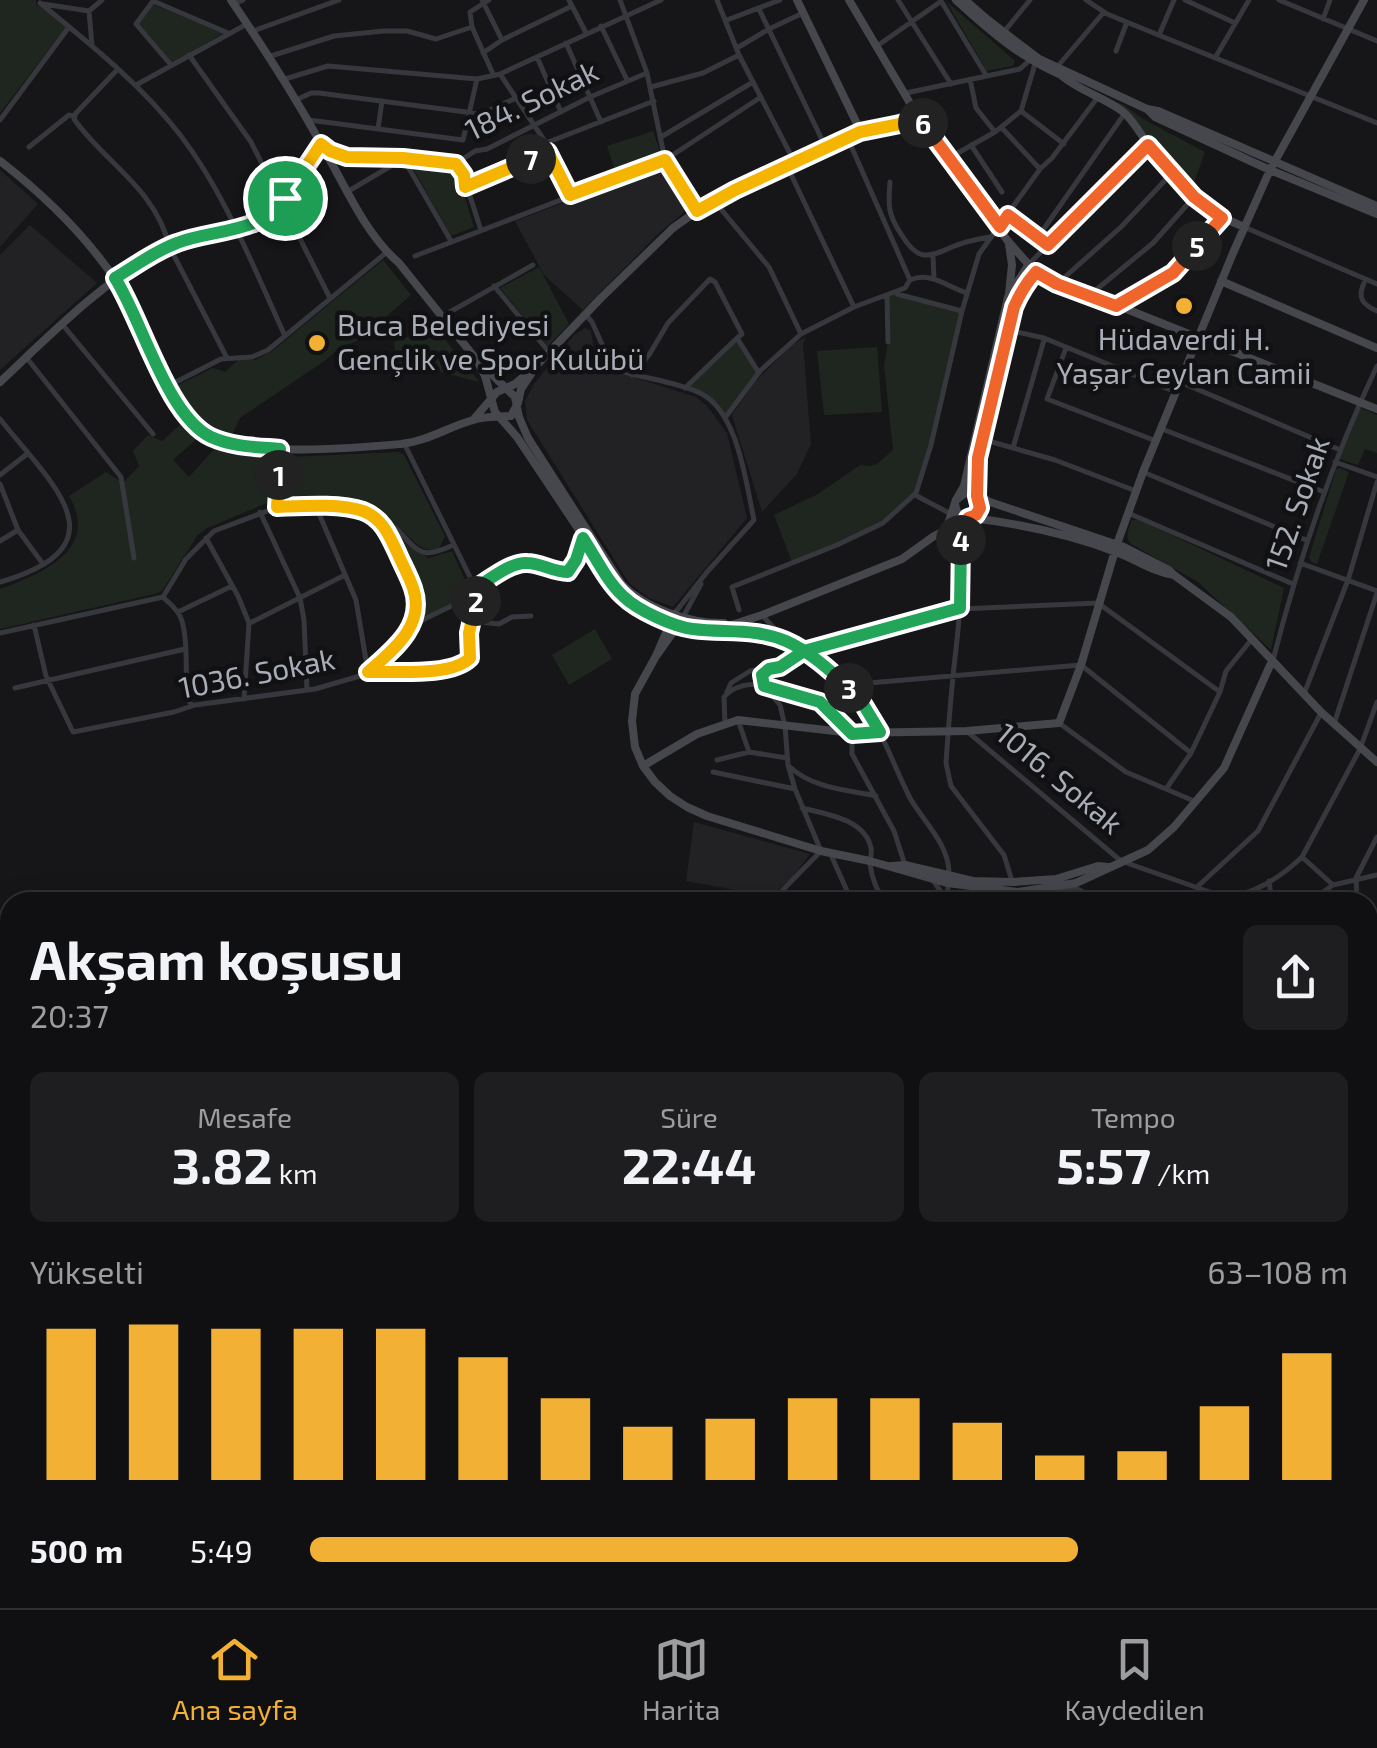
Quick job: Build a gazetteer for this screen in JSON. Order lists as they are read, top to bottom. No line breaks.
{"streets":{"street":["184. Sokak","152. Sokak","1036. Sokak","1016. Sokak"]},"places":["Hüdaverdi H. Yaşar Ceylan Camii","Buca Belediyesi Gençlik ve Spor Kulübü"],"page":{"pins":["6","7","5","1","4","2","3"],"heading":["Akşam koşusu","20:37"],"stats":[["Mesafe","3.82 km"],["Süre","22:44"],["Tempo","5:57 /km"]],"chart":["Yükselti","63–108 m"],"list":[{"name":"500 m","note":"5:49"}],"tabs":["Ana sayfa","Harita","Kaydedilen"]}}
